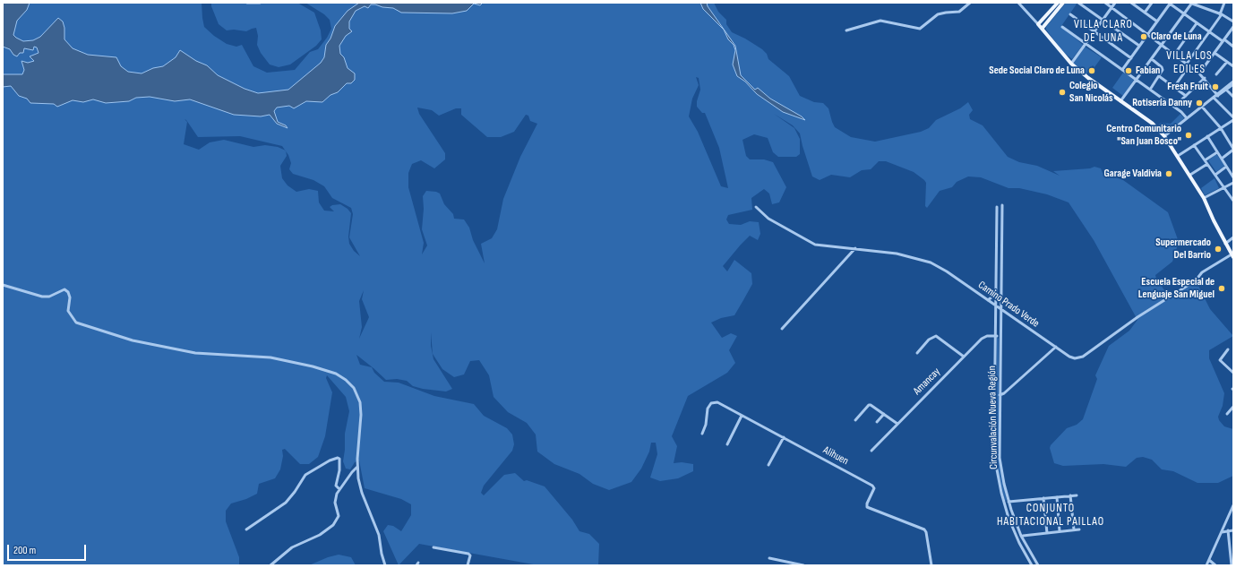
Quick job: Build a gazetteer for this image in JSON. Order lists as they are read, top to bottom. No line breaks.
{"streets":{"street":["Camino Prado Verde","Amancay","Circunvalación Nueva Región","Alihuen"]},"crossings":[["Camino Prado Verde","Circunvalación Nueva Región"],["Amancay","Circunvalación Nueva Región"]],"districts":["VILLA CLARO DE LUNA","VILLA LOS EDILES","CONJUNTO HABITACIONAL PAILLAO"],"places":["Claro de Luna","Sede Social Claro de Luna","Fabian","Fresh Fruit","Colegio San Nicolás","Rotisería Danny","Centro Comunitario \"San Juan Bosco\"","Garage Valdivia","Supermercado Del Barrio","Escuela Especial de Lenguaje San Miguel"],"scale_bar":"200 m"}
